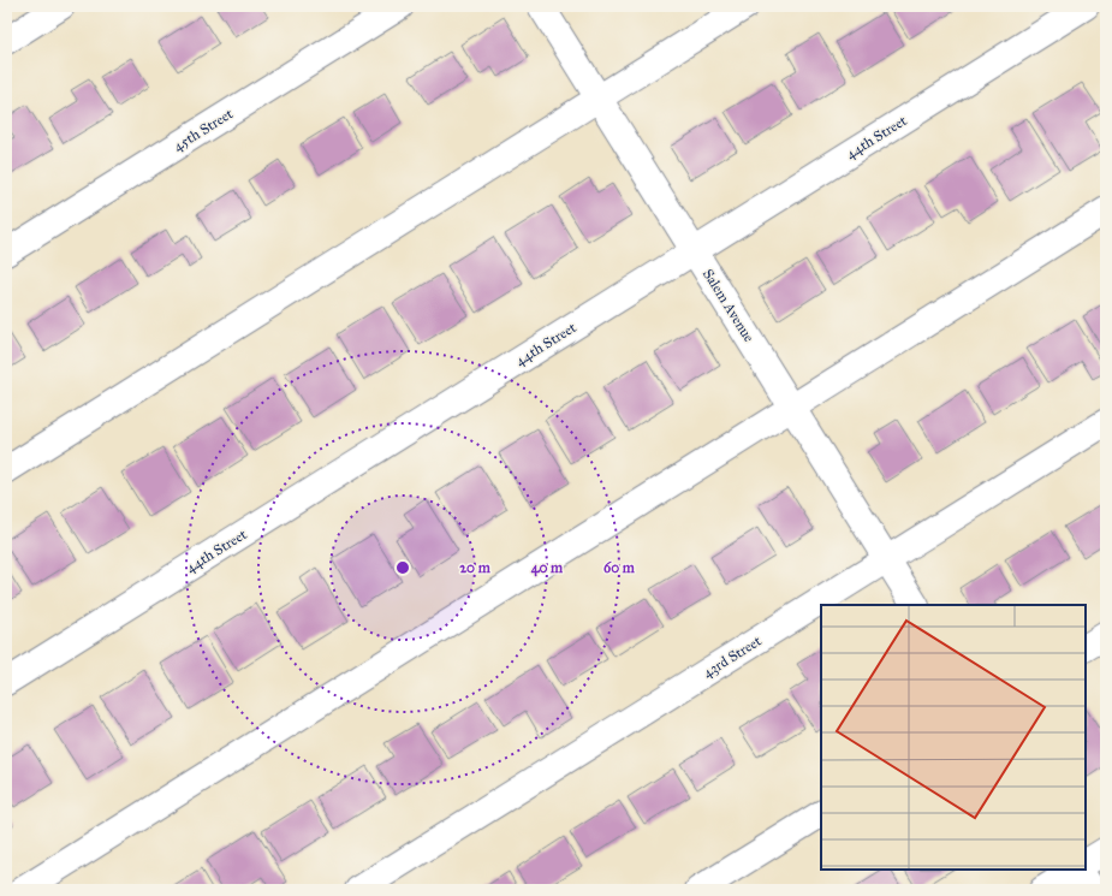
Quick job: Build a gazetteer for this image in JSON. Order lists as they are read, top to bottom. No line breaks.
{"streets":{"street":["45th Street","44th Street","Salem Avenue","43rd Street"]},"crossings":[["44th Street","Salem Avenue"],["Salem Avenue","43rd Street"]],"rings":["20 m","40 m","60 m"]}
